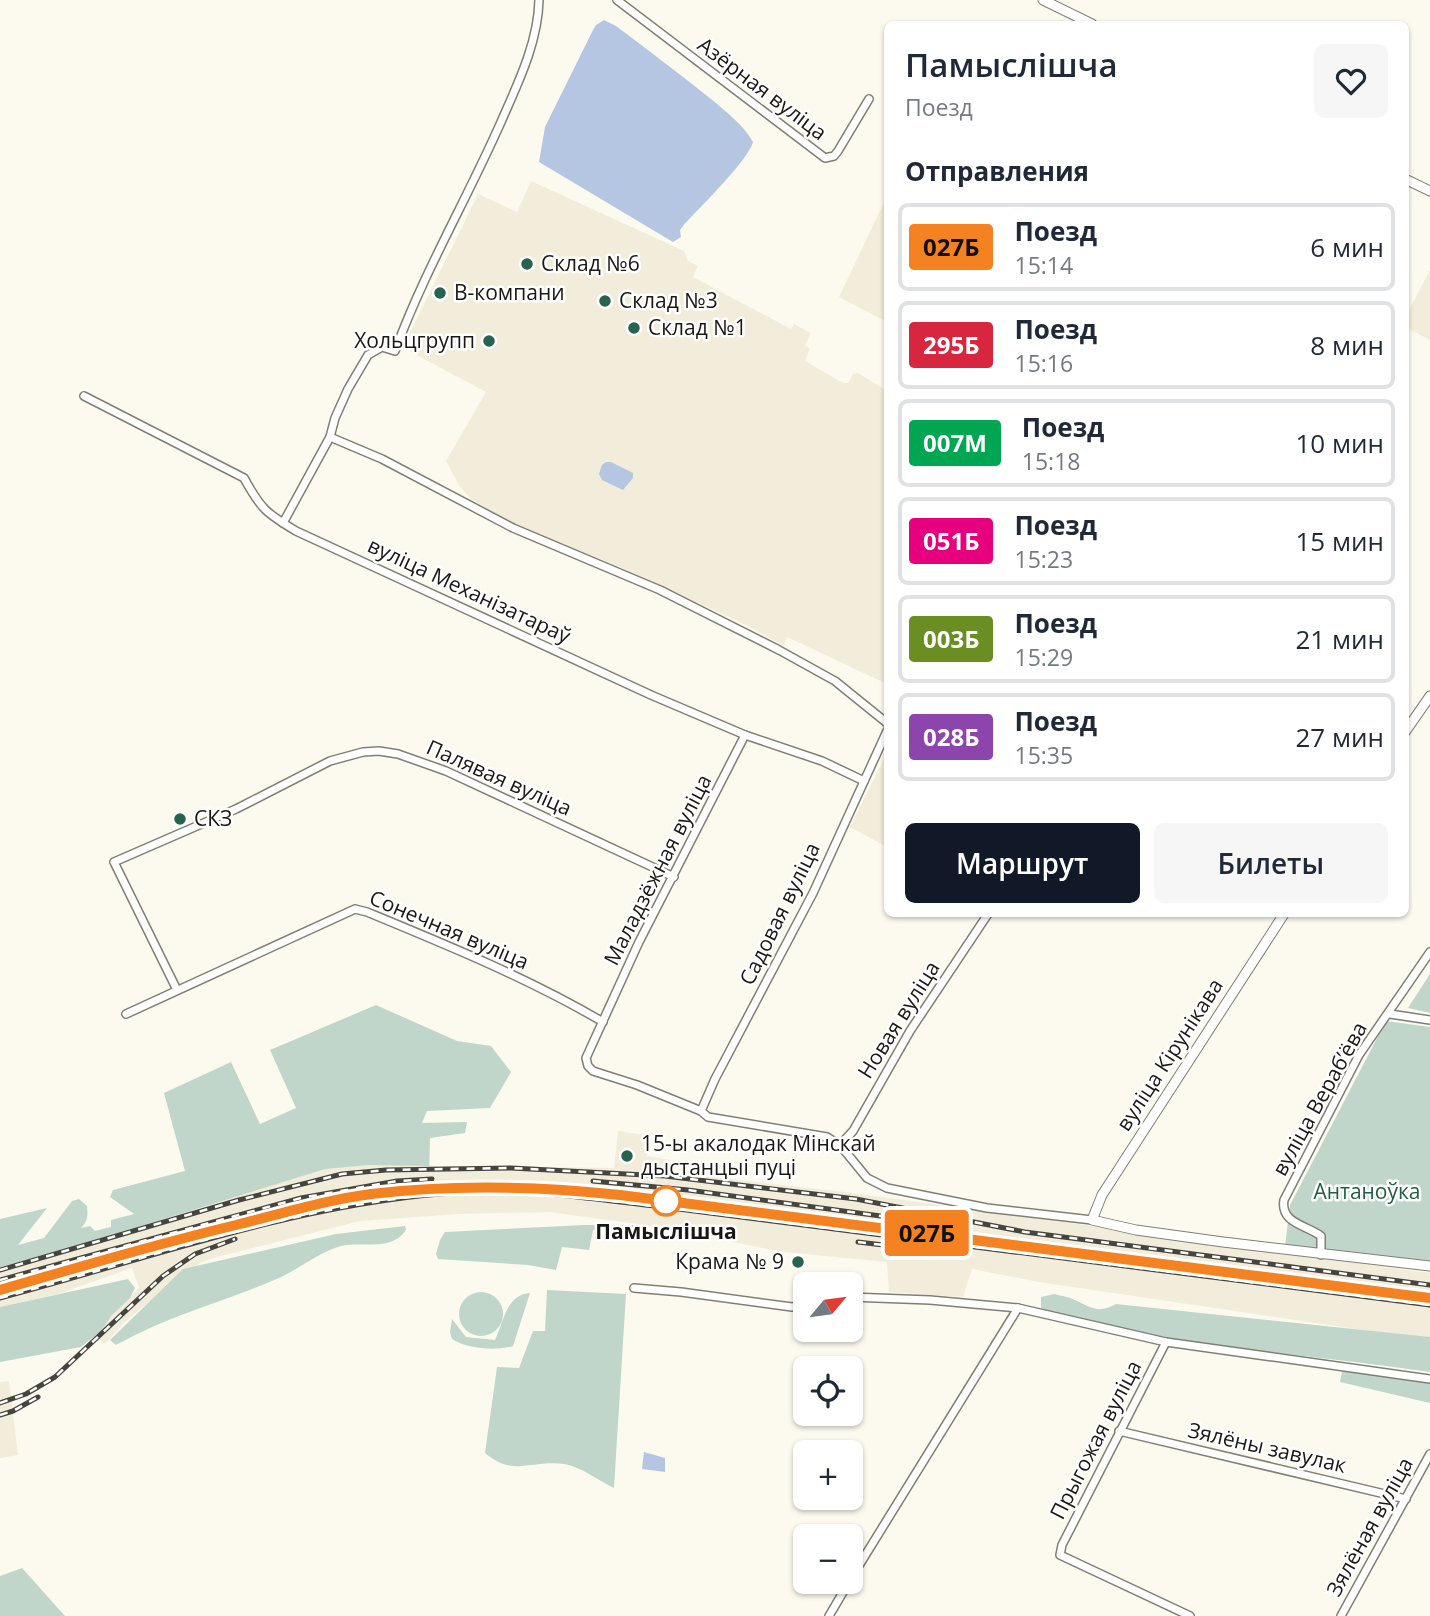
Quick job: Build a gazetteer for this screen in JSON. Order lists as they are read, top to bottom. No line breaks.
{"streets":{"street":["Азёрная вуліца","вуліца Механізатараў","Палявая вуліца","Маладзёжная вуліца","Садовая вуліца","Сонечная вуліца","Новая вуліца","вуліца Кірунікава","вуліца Верабʼёва","Прыгожая вуліца","Зялёны завулак","Зялёная вуліца"]},"crossings":[["вуліца Механізатараў","Маладзёжная вуліца"],["вуліца Механізатараў","Садовая вуліца"],["Палявая вуліца","Маладзёжная вуліца"],["Палявая вуліца","Сонечная вуліца"],["Маладзёжная вуліца","Садовая вуліца"],["Маладзёжная вуліца","Сонечная вуліца"],["Прыгожая вуліца","Зялёны завулак"],["Зялёны завулак","Зялёная вуліца"]],"parks":["Антаноўка"],"places":["Склад №6","В-компани","Склад №3","Склад №1","Хольцгрупп","СКЗ","15-ы акалодак Мінскай дыстанцыі пуці","Памыслішча","Крама № 9"],"north":"top right","page":{"on_map":"027Б","heading":[["Памыслішча","Поезд"],"Отправления"],"list":[{"mark":"027Б","name":"Поезд","note":"15:14","value":"6 мин"},{"mark":"295Б","name":"Поезд","note":"15:16","value":"8 мин"},{"mark":"007М","name":"Поезд","note":"15:18","value":"10 мин"},{"mark":"051Б","name":"Поезд","note":"15:23","value":"15 мин"},{"mark":"003Б","name":"Поезд","note":"15:29","value":"21 мин"},{"mark":"028Б","name":"Поезд","note":"15:35","value":"27 мин"}],"buttons":["Маршрут","Билеты"],"map_buttons":["+","−"]}}
